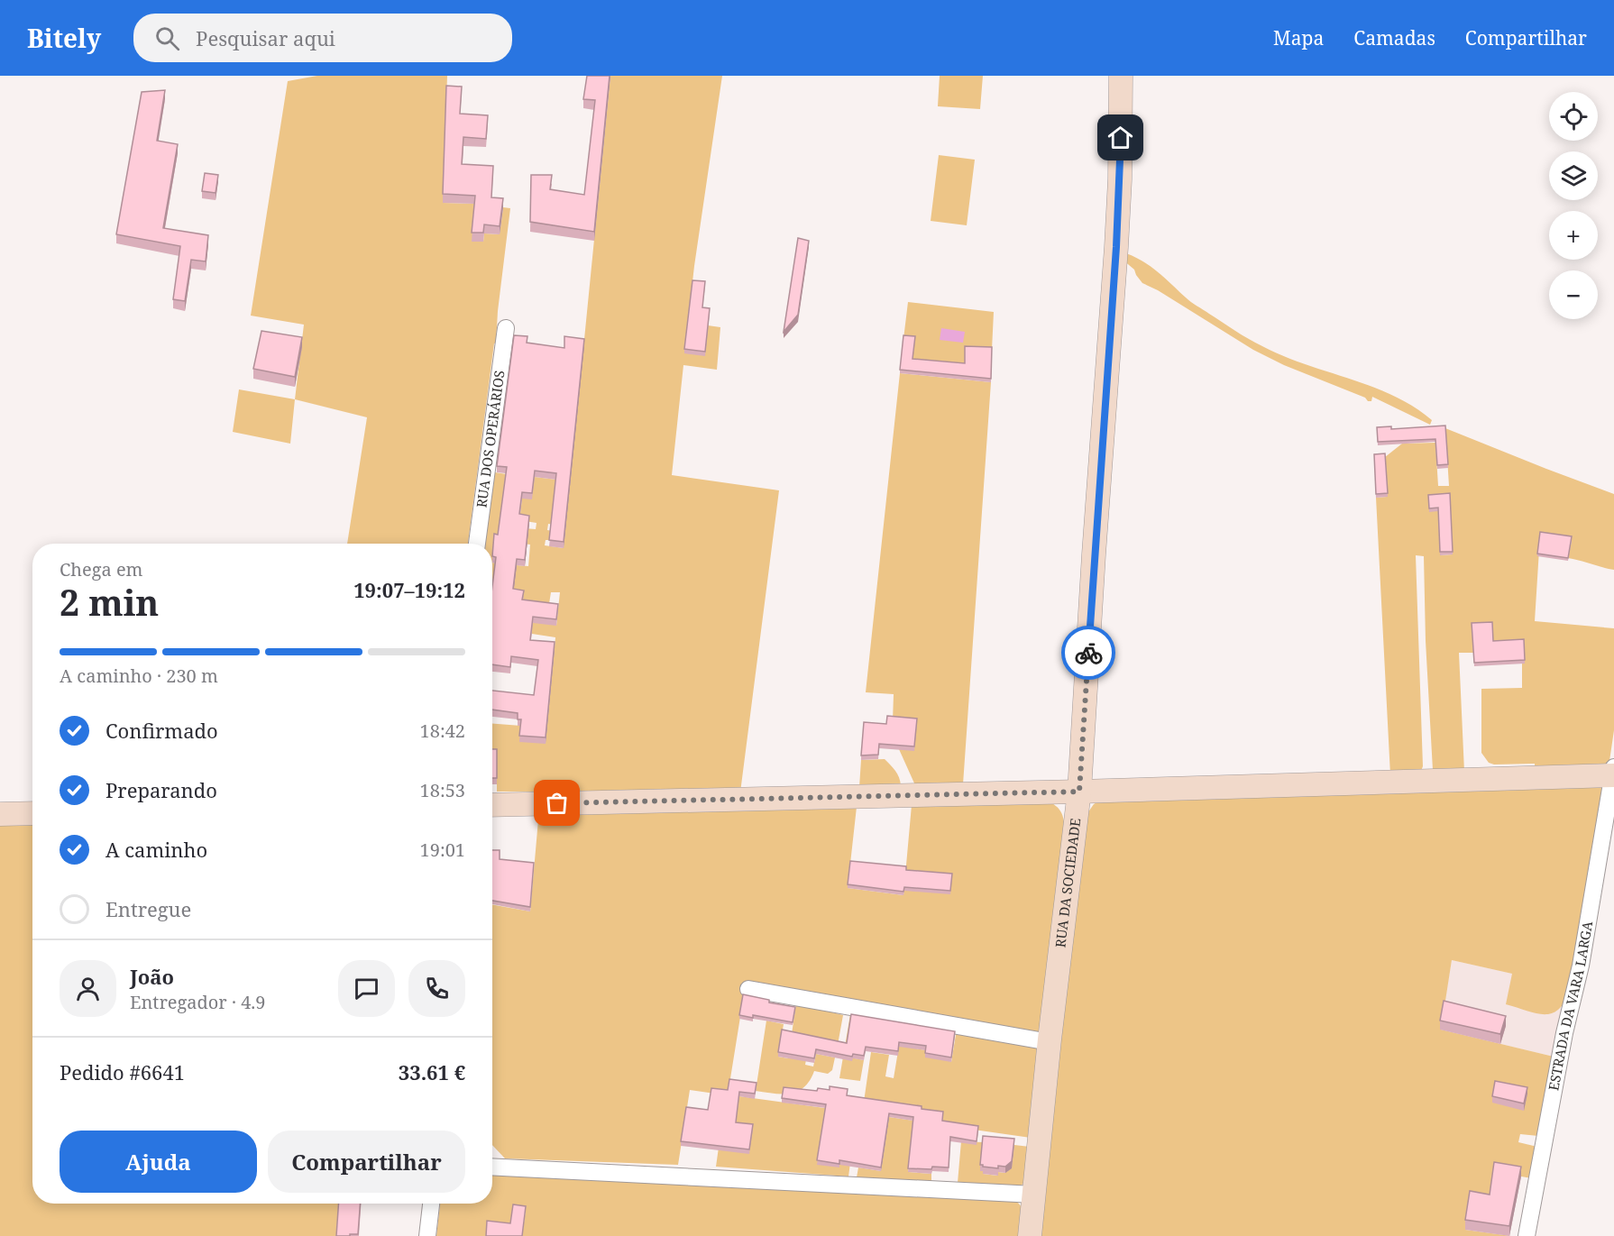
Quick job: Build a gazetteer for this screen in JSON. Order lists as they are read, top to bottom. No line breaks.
{"streets":{"main road":["RUA DA SOCIEDADE"],"street":["RUA DOS OPERÁRIOS","ESTRADA DA VARA LARGA"]},"page":{"header":"Bitely","search":"Pesquisar aqui","nav":["Mapa","Camadas","Compartilhar"],"map_buttons":["+","−"],"heading":["2 min","Chega em","19:07–19:12"],"panel":["João","Entregador · 4.9","Pedido #6641","33.61 €"],"bar":"A caminho · 230 m","list":[["Confirmado","18:42"],["Preparando","18:53"],["A caminho","19:01"],"Entregue"],"buttons":["Ajuda","Compartilhar"]}}
